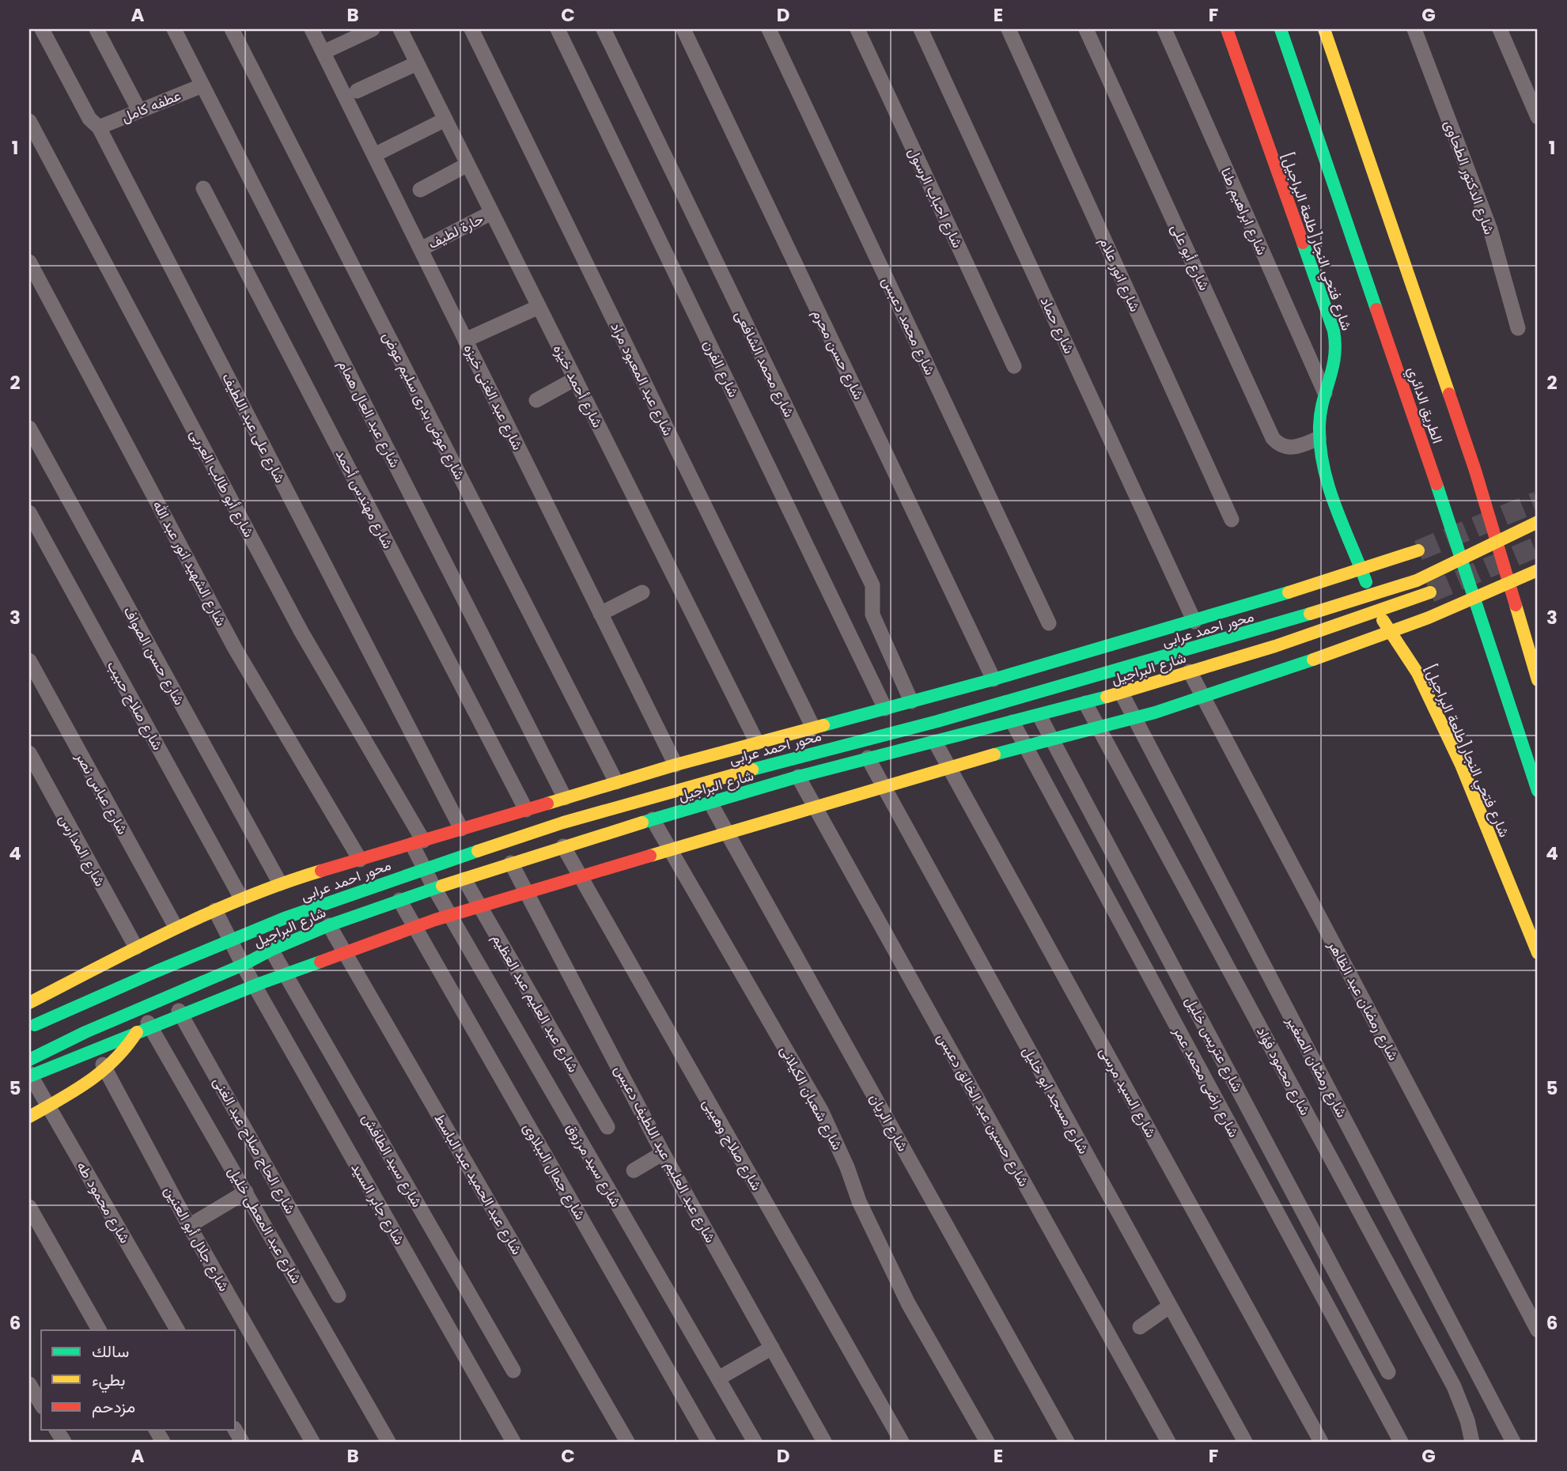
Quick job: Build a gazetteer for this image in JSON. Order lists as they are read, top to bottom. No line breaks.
{"streets":{"main road":["شارع فتحي النجار[طلعة البراجيل]","الطريق الدائري","محور احمد عرابى","شارع البراجيل"],"street":["عطفه كامل","شارع الدكتور الطحاوى","شارع احباب الرسول","شارع ابراهيم طنا","حارة لطيف","شارع أبو على","شارع انور علام","شارع حماد","شارع محمد دعبس","شارع حسن محرم","شارع محمد الشافعى","شارع الفرن","شارع عبد المعبود مراد","شارع أحمد خيزه","شارع عبد الغنى خيزه","شارع عوض بدرى سليم عوض","شارع عبد العال همام","شارع على عبد اللطيف","شارع أبو طالب العربى","شارع مهندس أحمد","شارع الشهيد انور عبد الله","شارع حسن الصواف","شارع صلاح حبيب","شارع عباس نصر","شارع المدارس","شارع رمضان عبد الظاهر","شارع عبد العليم عبد العظيم","شارع عتريس خليل","شارع رمضان الصغير","شارع محمود فؤاد","شارع راضى محمد عمر","شارع السيد مرسى","شارع شعبان الكيلانى","شارع مسجد ابو خليل","شارع حسين عبد الخالق دعبس","شارع الريان","شارع صلاح وهيبى","شارع الحاج صلاح عبد الغنى","شارع عبد العليم عبد اللطيف دعبس","شارع سيد الطافش","شارع سيد مرزوق","شارع جمال الببلاوى","شارع عبد الحميد عبد الباسط","شارع محمود طه","شارع جابر السيد","شارع عبد المعطى خليل","شارع جلال أبو العنين"]},"crossings":[["عطفه كامل","شارع عبد العال همام"],["عطفه كامل","شارع على عبد اللطيف"],["شارع ابراهيم طنا","شارع فتحي النجار[طلعة البراجيل]"],["حارة لطيف","شارع أحمد خيزه"],["حارة لطيف","شارع عبد الغنى خيزه"],["شارع فتحي النجار[طلعة البراجيل]","شارع أبو على"],["شارع فتحي النجار[طلعة البراجيل]","شارع البراجيل"],["شارع أبو طالب العربى","شارع البراجيل"],["شارع أبو طالب العربى","شارع سيد مرزوق"],["شارع البراجيل","شارع رمضان عبد الظاهر"],["شارع البراجيل","شارع عبد العليم عبد العظيم"],["شارع البراجيل","شارع عتريس خليل"],["شارع البراجيل","شارع رمضان الصغير"],["شارع البراجيل","شارع محمود فؤاد"],["شارع البراجيل","شارع راضى محمد عمر"],["شارع البراجيل","شارع السيد مرسى"],["شارع البراجيل","شارع شعبان الكيلانى"],["شارع البراجيل","شارع مسجد ابو خليل"],["شارع البراجيل","شارع حسين عبد الخالق دعبس"],["شارع البراجيل","شارع الريان"],["شارع البراجيل","شارع صلاح وهيبى"],["شارع البراجيل","شارع الحاج صلاح عبد الغنى"],["شارع البراجيل","شارع عبد العليم عبد اللطيف دعبس"],["شارع البراجيل","شارع سيد الطافش"],["شارع البراجيل","شارع سيد مرزوق"],["شارع البراجيل","شارع جمال الببلاوى"],["شارع البراجيل","شارع عبد الحميد عبد الباسط"],["شارع البراجيل","شارع جابر السيد"],["شارع البراجيل","شارع عبد المعطى خليل"],["شارع البراجيل","شارع جلال أبو العنين"]],"legend":["سالك","بطيء","مزدحم"],"grid":{"columns":["A","B","C","D","E","F","G"],"rows":["1","2","3","4","5","6"]}}
